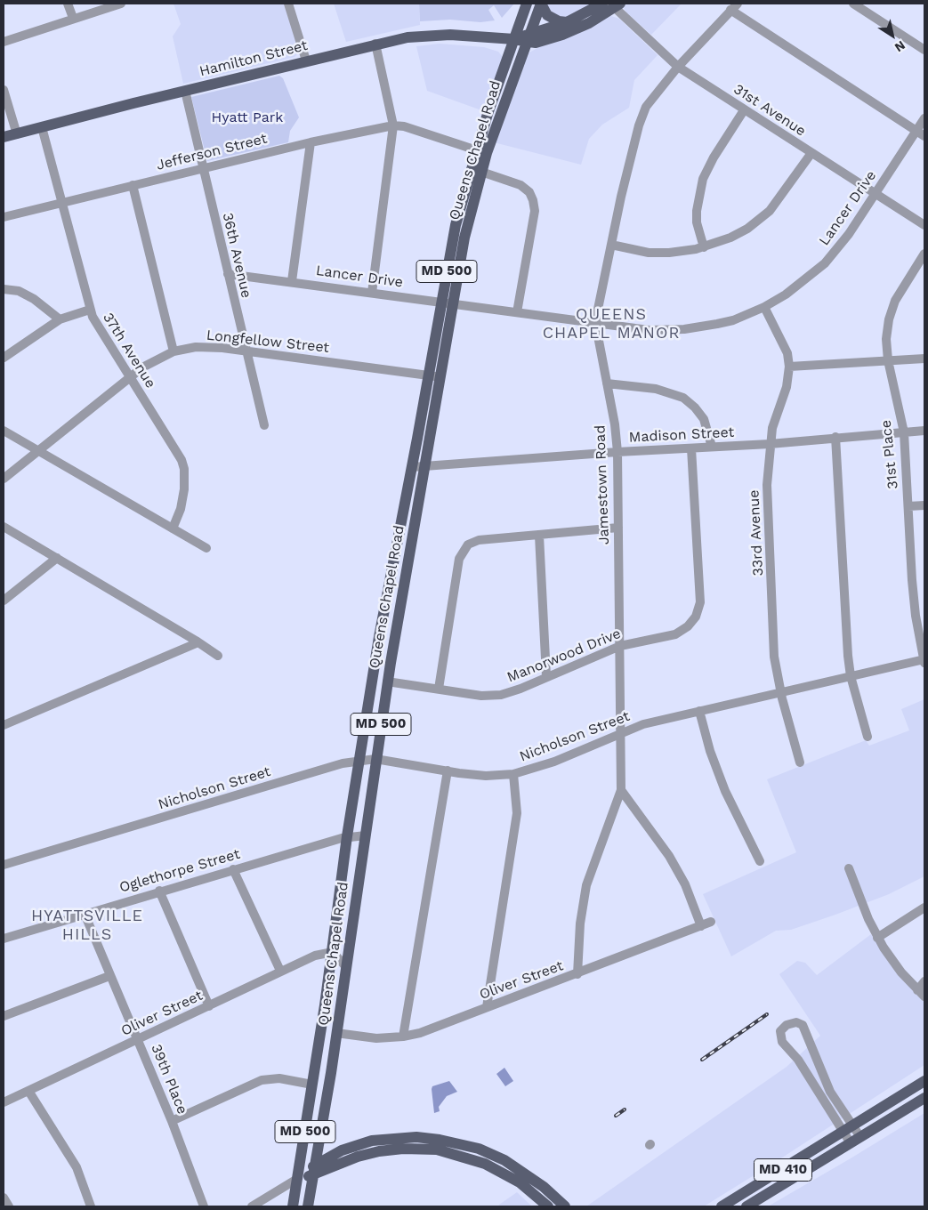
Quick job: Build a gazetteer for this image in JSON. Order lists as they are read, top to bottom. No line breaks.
{"streets":{"main road":["Hamilton Street","Queens Chapel Road","MD 500","MD 410"],"street":["31st Avenue","Jefferson Street","Lancer Drive","36th Avenue","Longfellow Street","37th Avenue","Madison Street","31st Place","Jamestown Road","33rd Avenue","Manorwood Drive","Nicholson Street","Oglethorpe Street","Oliver Street","39th Place"]},"crossings":[["Hamilton Street","31st Avenue"],["Hamilton Street","Queens Chapel Road"],["Hamilton Street","36th Avenue"],["Hamilton Street","37th Avenue"],["31st Avenue","Lancer Drive"],["31st Avenue","Jamestown Road"],["Queens Chapel Road","Jefferson Street"],["Queens Chapel Road","Lancer Drive"],["Queens Chapel Road","Longfellow Street"],["Queens Chapel Road","Madison Street"],["Queens Chapel Road","Manorwood Drive"],["Queens Chapel Road","Nicholson Street"],["Queens Chapel Road","Oglethorpe Street"],["Queens Chapel Road","Oliver Street"],["Jefferson Street","36th Avenue"],["Jefferson Street","37th Avenue"],["Lancer Drive","36th Avenue"],["Lancer Drive","Jamestown Road"],["Lancer Drive","33rd Avenue"],["36th Avenue","Longfellow Street"],["Longfellow Street","37th Avenue"],["Madison Street","31st Place"],["Madison Street","Jamestown Road"],["Madison Street","33rd Avenue"],["Madison Street","Manorwood Drive"],["31st Place","Nicholson Street"],["Jamestown Road","Manorwood Drive"],["Jamestown Road","Nicholson Street"],["Jamestown Road","Oliver Street"],["33rd Avenue","Nicholson Street"],["Oglethorpe Street","39th Place"],["Oliver Street","39th Place"]],"districts":["QUEENS CHAPEL MANOR","HYATTSVILLE HILLS"],"parks":["Hyatt Park"],"north":"bottom right"}
